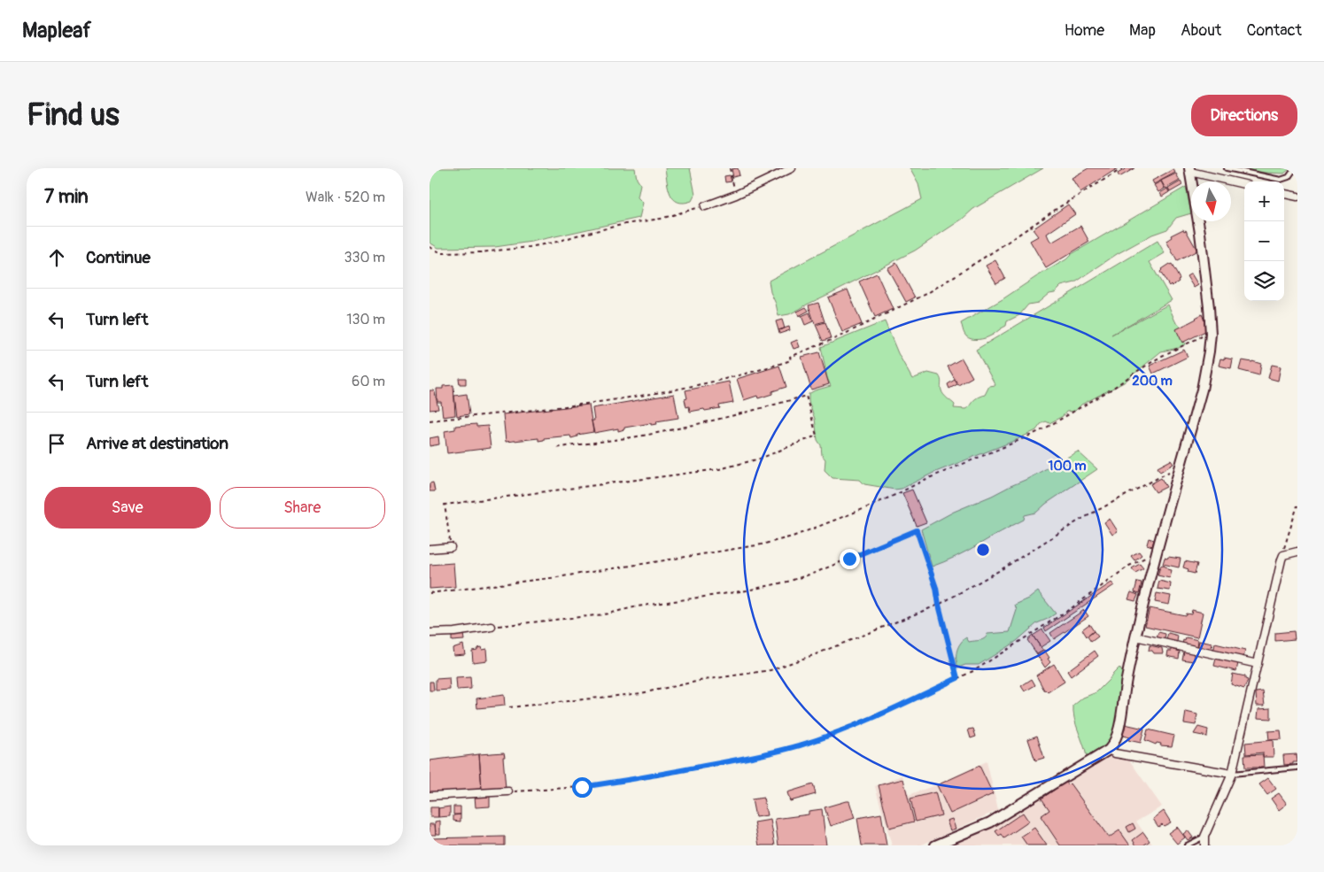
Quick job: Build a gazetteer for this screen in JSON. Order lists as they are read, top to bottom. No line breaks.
{"north":"bottom","page":{"header":"Mapleaf","nav":["Home","Map","About","Contact"],"buttons":["Directions",["Save","Share"]],"title":"Find us","heading":["7 min","Walk · 520 m"],"map_buttons":["+","−"],"list":[["Continue","330 m"],["Turn left","130 m"],["Turn left","60 m"],"Arrive at destination"]},"rings":["200 m","100 m"]}
